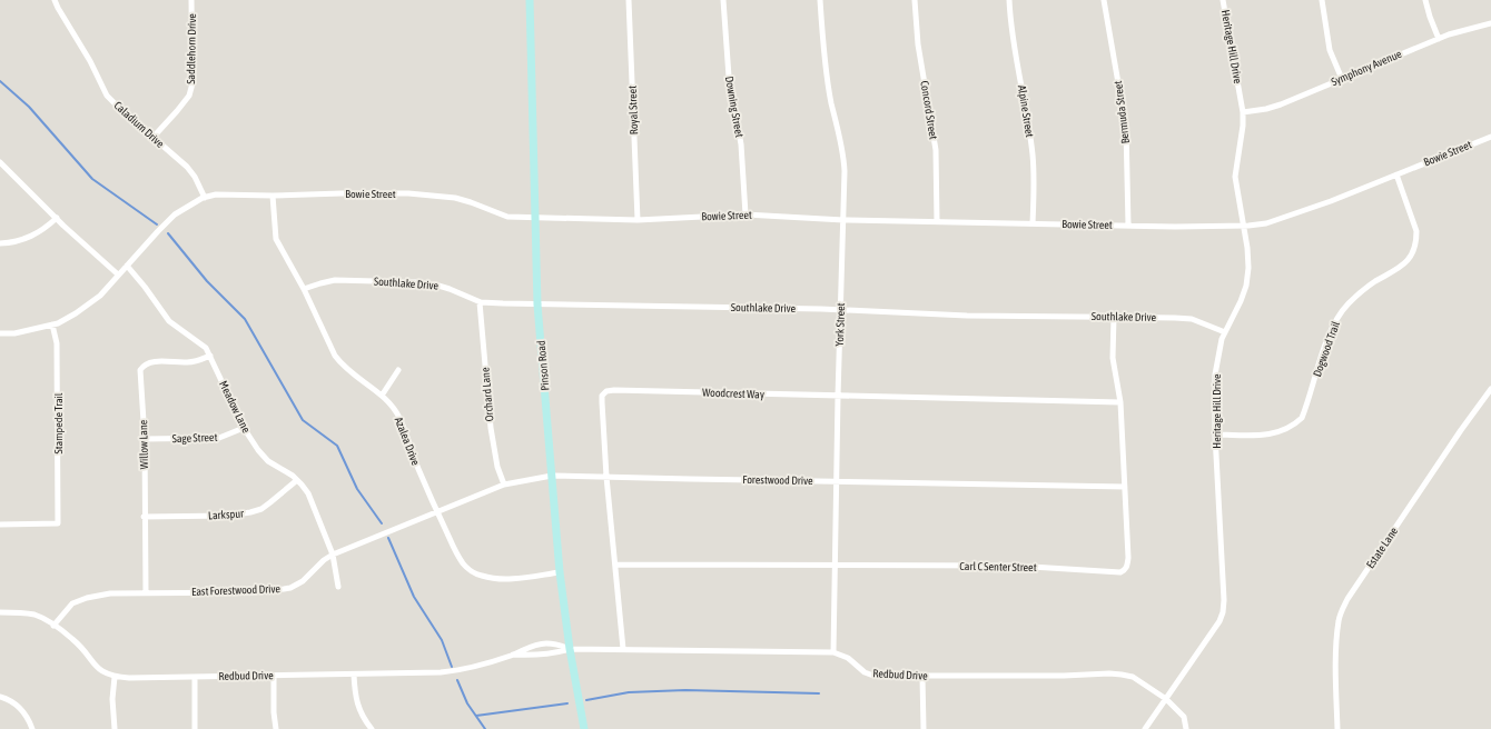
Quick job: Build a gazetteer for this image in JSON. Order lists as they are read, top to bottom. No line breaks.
{"streets":{"main road":["Pinson Road"],"street":["Heritage Hill Drive","Saddlehorn Drive","Symphony Avenue","Downing Street","Royal Street","Concord Street","Alpine Street","Bermuda Street","Caladium Drive","Bowie Street","Southlake Drive","York Street","Dogwood Trail","Woodcrest Way","Orchard Lane","Meadow Lane","Stampede Trail","Sage Street","Azalea Drive","Willow Lane","Forestwood Drive","Larkspur","Estate Lane","Carl C Senter Street","East Forestwood Drive","Redbud Drive"]},"crossings":[["Heritage Hill Drive","Symphony Avenue"],["Heritage Hill Drive","Bowie Street"],["Heritage Hill Drive","Southlake Drive"],["Heritage Hill Drive","Dogwood Trail"],["Heritage Hill Drive","Redbud Drive"],["Saddlehorn Drive","Caladium Drive"],["Downing Street","Bowie Street"],["Royal Street","Bowie Street"],["Concord Street","Bowie Street"],["Alpine Street","Bowie Street"],["Bermuda Street","Bowie Street"],["Caladium Drive","Bowie Street"],["Bowie Street","York Street"],["Bowie Street","Dogwood Trail"],["Bowie Street","Pinson Road"],["Bowie Street","Meadow Lane"],["Bowie Street","Stampede Trail"],["Bowie Street","Azalea Drive"],["Southlake Drive","York Street"],["Southlake Drive","Pinson Road"],["Southlake Drive","Orchard Lane"],["Southlake Drive","Azalea Drive"],["Southlake Drive","Carl C Senter Street"],["York Street","Woodcrest Way"],["York Street","Forestwood Drive"],["York Street","Carl C Senter Street"],["York Street","Redbud Drive"],["Pinson Road","Azalea Drive"],["Pinson Road","Forestwood Drive"],["Pinson Road","Redbud Drive"],["Woodcrest Way","Forestwood Drive"],["Woodcrest Way","Carl C Senter Street"],["Woodcrest Way","Redbud Drive"],["Orchard Lane","Forestwood Drive"],["Meadow Lane","Sage Street"],["Meadow Lane","Willow Lane"],["Meadow Lane","Larkspur"],["Meadow Lane","East Forestwood Drive"],["Sage Street","Willow Lane"],["Azalea Drive","Forestwood Drive"],["Azalea Drive","East Forestwood Drive"],["Willow Lane","Larkspur"],["Willow Lane","East Forestwood Drive"],["Forestwood Drive","Carl C Senter Street"],["Forestwood Drive","East Forestwood Drive"],["East Forestwood Drive","Redbud Drive"]]}
